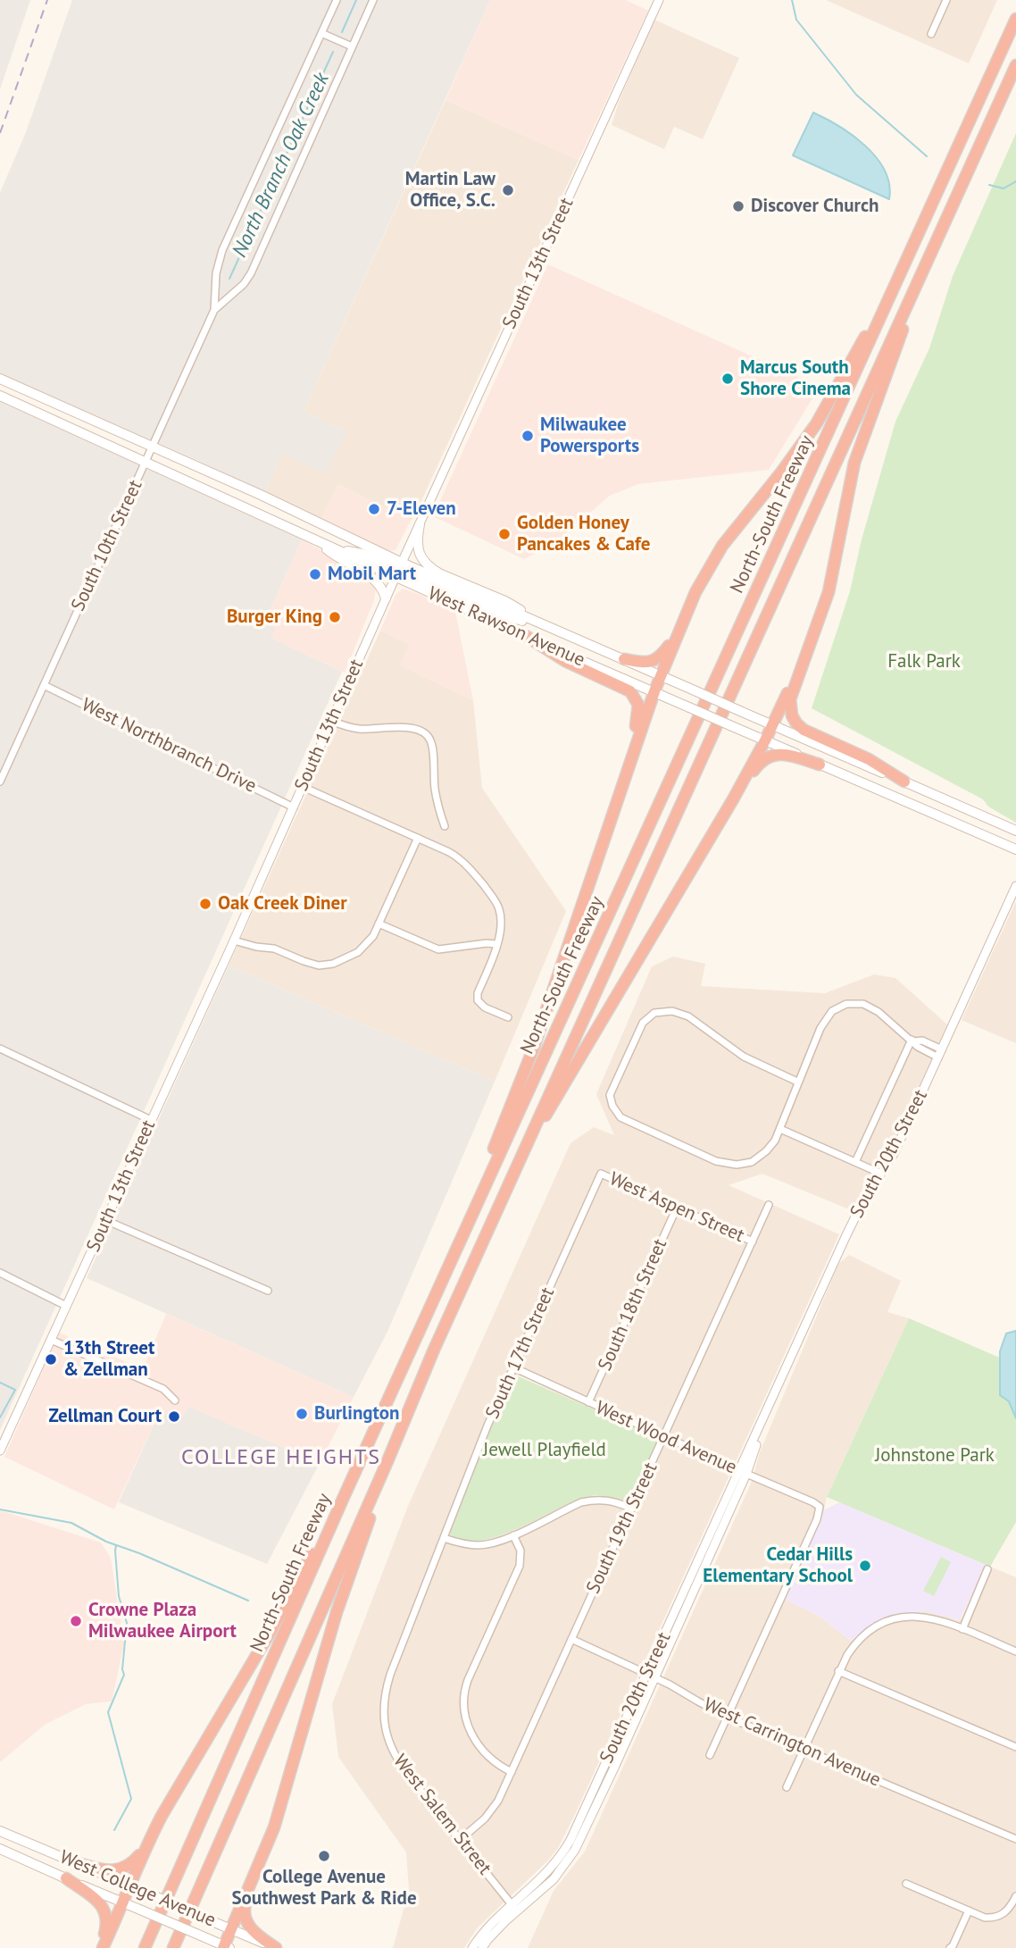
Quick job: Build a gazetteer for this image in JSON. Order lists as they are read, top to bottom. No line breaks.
{"streets":{"highway":["North-South Freeway"],"main road":["West Rawson Avenue","West College Avenue"],"street":["South 13th Street","South 10th Street","West Northbranch Drive","South 20th Street","West Aspen Street","South 18th Street","South 17th Street","West Wood Avenue","South 19th Street","West Carrington Avenue","West Salem Street"]},"crossings":[["South 13th Street","West Rawson Avenue"],["South 13th Street","West Northbranch Drive"],["South 10th Street","West Rawson Avenue"],["South 10th Street","West Northbranch Drive"],["South 20th Street","West Wood Avenue"],["South 20th Street","West Carrington Avenue"],["South 20th Street","West Salem Street"],["West Aspen Street","South 18th Street"],["West Aspen Street","South 17th Street"],["West Aspen Street","South 19th Street"],["South 18th Street","West Wood Avenue"],["South 17th Street","West Wood Avenue"],["South 17th Street","West Salem Street"],["West Wood Avenue","South 19th Street"],["West Wood Avenue","West Carrington Avenue"],["South 19th Street","West Carrington Avenue"],["South 19th Street","West Salem Street"]],"districts":["COLLEGE HEIGHTS"],"water":["North Branch Oak Creek"],"parks":["Falk Park","Jewell Playfield","Johnstone Park"],"places":["Martin Law Office, S.C.","Discover Church","Marcus South Shore Cinema","Milwaukee Powersports","7-Eleven","Golden Honey Pancakes & Cafe","Mobil Mart","Burger King","Oak Creek Diner","13th Street & Zellman","Burlington","Zellman Court","Cedar Hills Elementary School","Crowne Plaza Milwaukee Airport","College Avenue Southwest Park & Ride"]}
